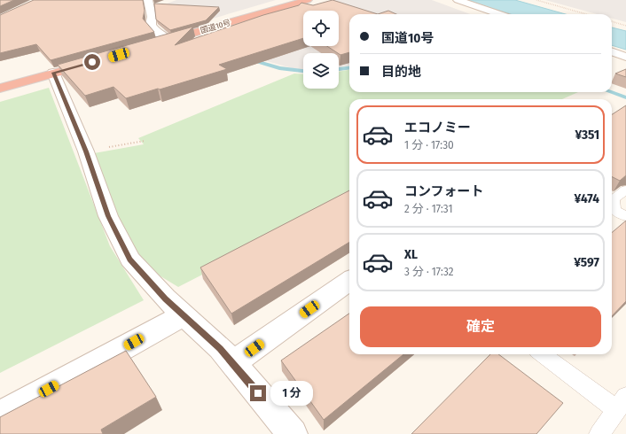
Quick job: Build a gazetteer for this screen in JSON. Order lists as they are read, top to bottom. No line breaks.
{"streets":{"highway":["国道10号"]},"page":{"banner":["国道10号","目的地"],"list":[{"name":"エコノミー","note":"1 分 · 17:30","value":"¥351"},{"name":"コンフォート","note":"2 分 · 17:31","value":"¥474"},{"name":"XL","note":"3 分 · 17:32","value":"¥597"}],"buttons":"確定","bubble":"1 分"}}
